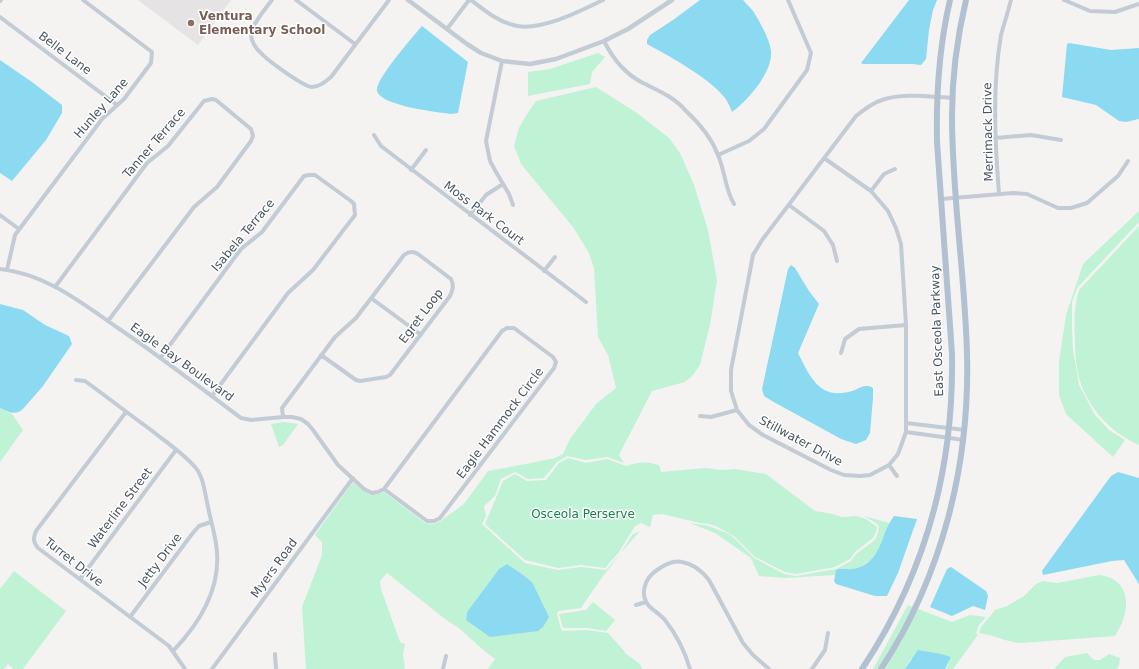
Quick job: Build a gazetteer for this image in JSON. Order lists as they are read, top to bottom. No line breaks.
{"streets":{"main road":["East Osceola Parkway"],"street":["Belle Lane","Hunley Lane","Merrimack Drive","Tanner Terrace","Moss Park Court","Isabela Terrace","Egret Loop","Eagle Bay Boulevard","Eagle Hammock Circle","Stillwater Drive","Waterline Street","Jetty Drive","Turret Drive","Myers Road"]},"crossings":[["Belle Lane","Hunley Lane"],["Hunley Lane","Eagle Bay Boulevard"],["Tanner Terrace","Eagle Bay Boulevard"],["Isabela Terrace","Eagle Bay Boulevard"],["Egret Loop","Eagle Bay Boulevard"],["East Osceola Parkway","Stillwater Drive"],["Eagle Bay Boulevard","Myers Road"],["Waterline Street","Turret Drive"],["Jetty Drive","Turret Drive"]],"parks":["Osceola Perserve"],"places":["Ventura Elementary School"]}
